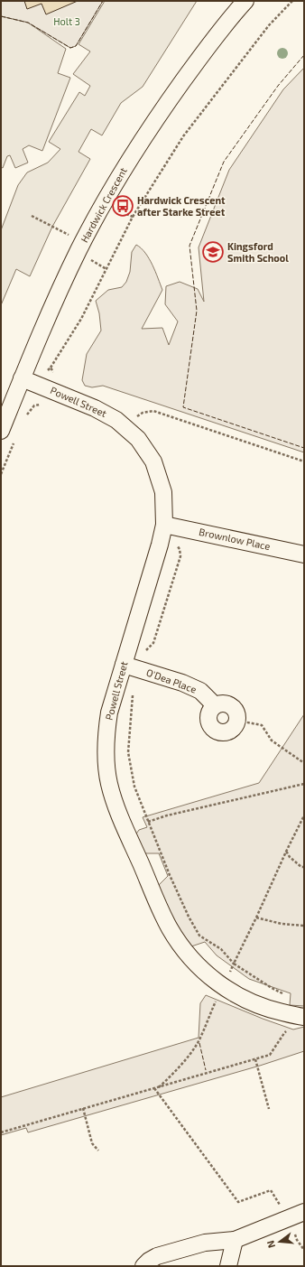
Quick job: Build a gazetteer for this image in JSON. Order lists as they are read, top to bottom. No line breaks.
{"streets":{"street":["Hardwick Crescent","Powell Street","Brownlow Place","O'Dea Place"]},"crossings":[["Hardwick Crescent","Powell Street"],["Powell Street","Brownlow Place"],["Powell Street","O'Dea Place"]],"parks":["Holt 3"],"places":{"bus stop":["Hardwick Crescent after Starke Street"],"school or university":["Kingsford Smith School"]},"north":"left"}
